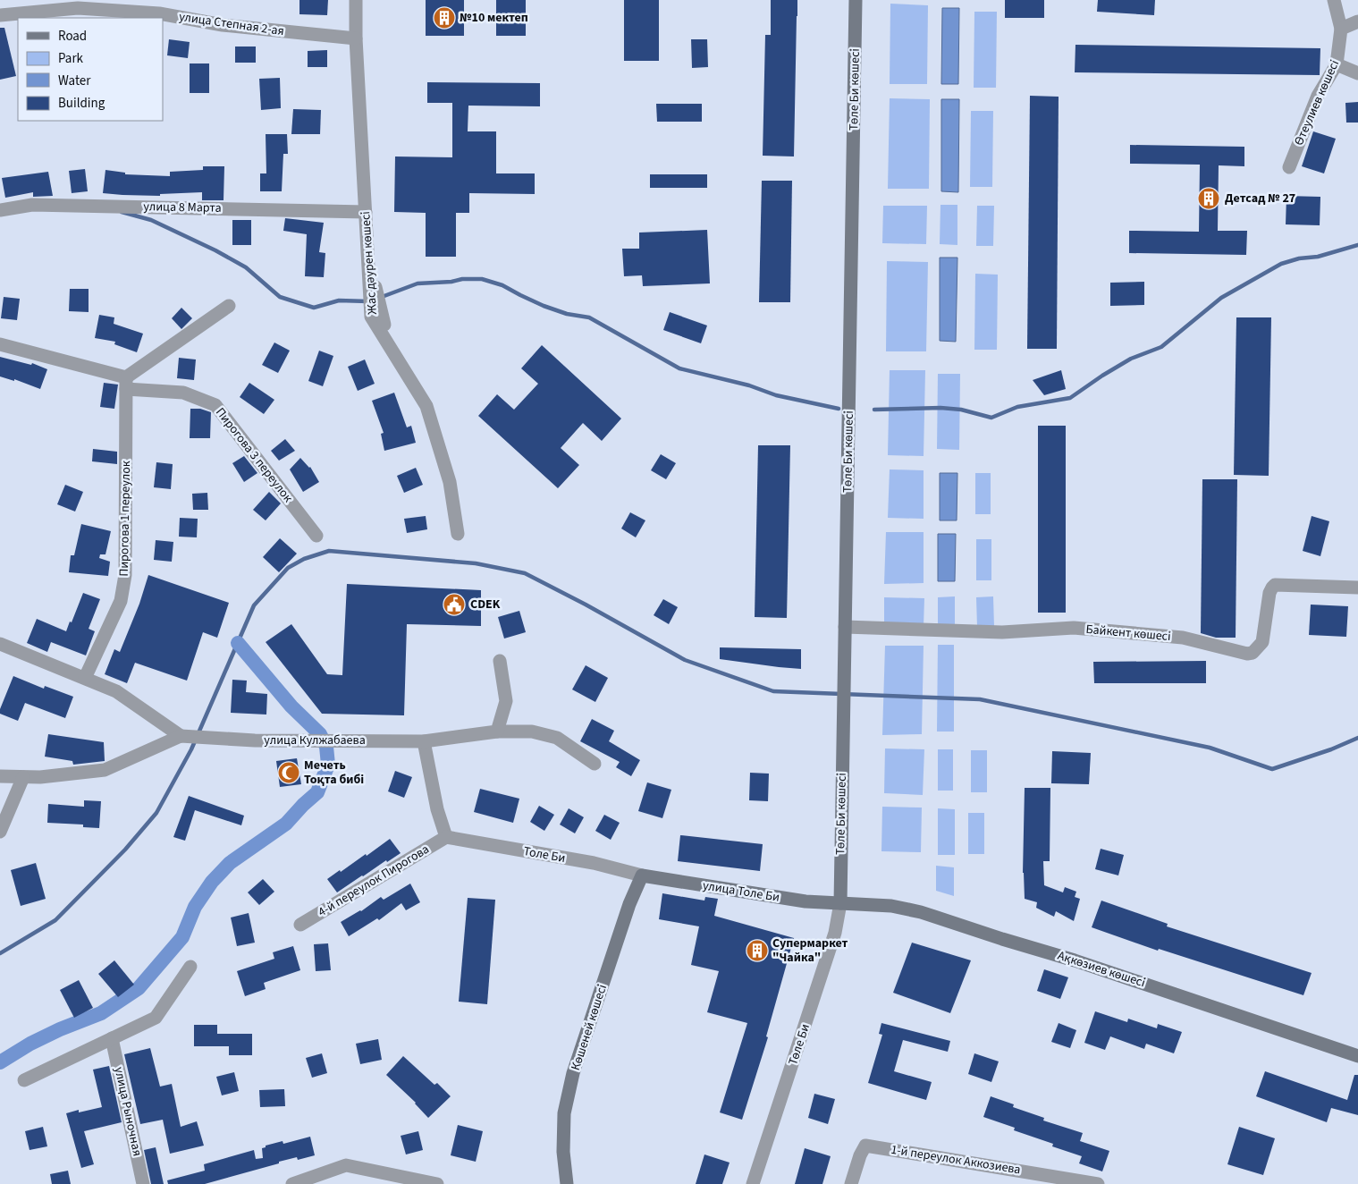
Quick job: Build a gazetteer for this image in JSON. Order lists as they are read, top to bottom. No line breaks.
{"streets":{"main road":["Төле Би көшесі","улица Толе Би","Ақкөзиев көшесі","Көшеней көшесі"],"street":["улица Степная 2-ая","Өтеулиев көшесі","улица 8 Марта","Жас дәурен көшесі","Пирогова 3 переулок","Пирогова 1 переулок","Байкент көшесі","улица Кулжабаева","Толе Би","4-й переулок Пирогова","Төле Би","улица Рыночная","1-й переулок Аккозиева"]},"crossings":[["улица Степная 2-ая","Жас дәурен көшесі"],["Төле Би көшесі","Байкент көшесі"],["Төле Би көшесі","улица Толе Би"],["Төле Би көшесі","Ақкөзиев көшесі"],["Төле Би көшесі","Төле Би"],["улица 8 Марта","Жас дәурен көшесі"],["Пирогова 3 переулок","Пирогова 1 переулок"],["Толе Би","4-й переулок Пирогова"],["Толе Би","улица Толе Би"],["Толе Би","Көшеней көшесі"],["улица Толе Би","Ақкөзиев көшесі"],["улица Толе Би","Көшеней көшесі"],["улица Толе Би","Төле Би"],["Ақкөзиев көшесі","Төле Би"]],"places":{"building":["№10 мектеп","Детсад № 27","Супермаркет \"Чайка\""],"public building":["CDEK"],"mosque":["Мечеть Тоқта бибі"]},"legend":["Road","Park","Water","Building"]}
